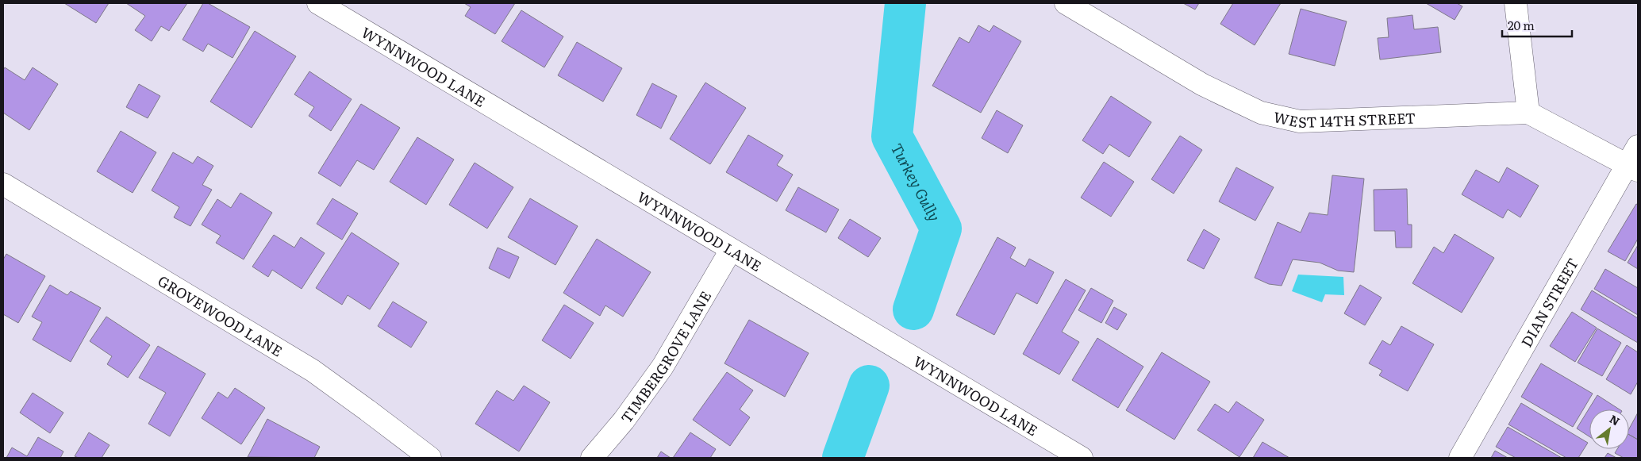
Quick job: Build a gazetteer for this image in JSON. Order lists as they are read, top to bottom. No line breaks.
{"streets":{"street":["WYNNWOOD LANE","WEST 14TH STREET","DIAN STREET","GROVEWOOD LANE","TIMBERGROVE LANE"]},"crossings":[["WYNNWOOD LANE","TIMBERGROVE LANE"]],"water":["Turkey Gully"],"scale_bar":"20 m","north":"top right"}
